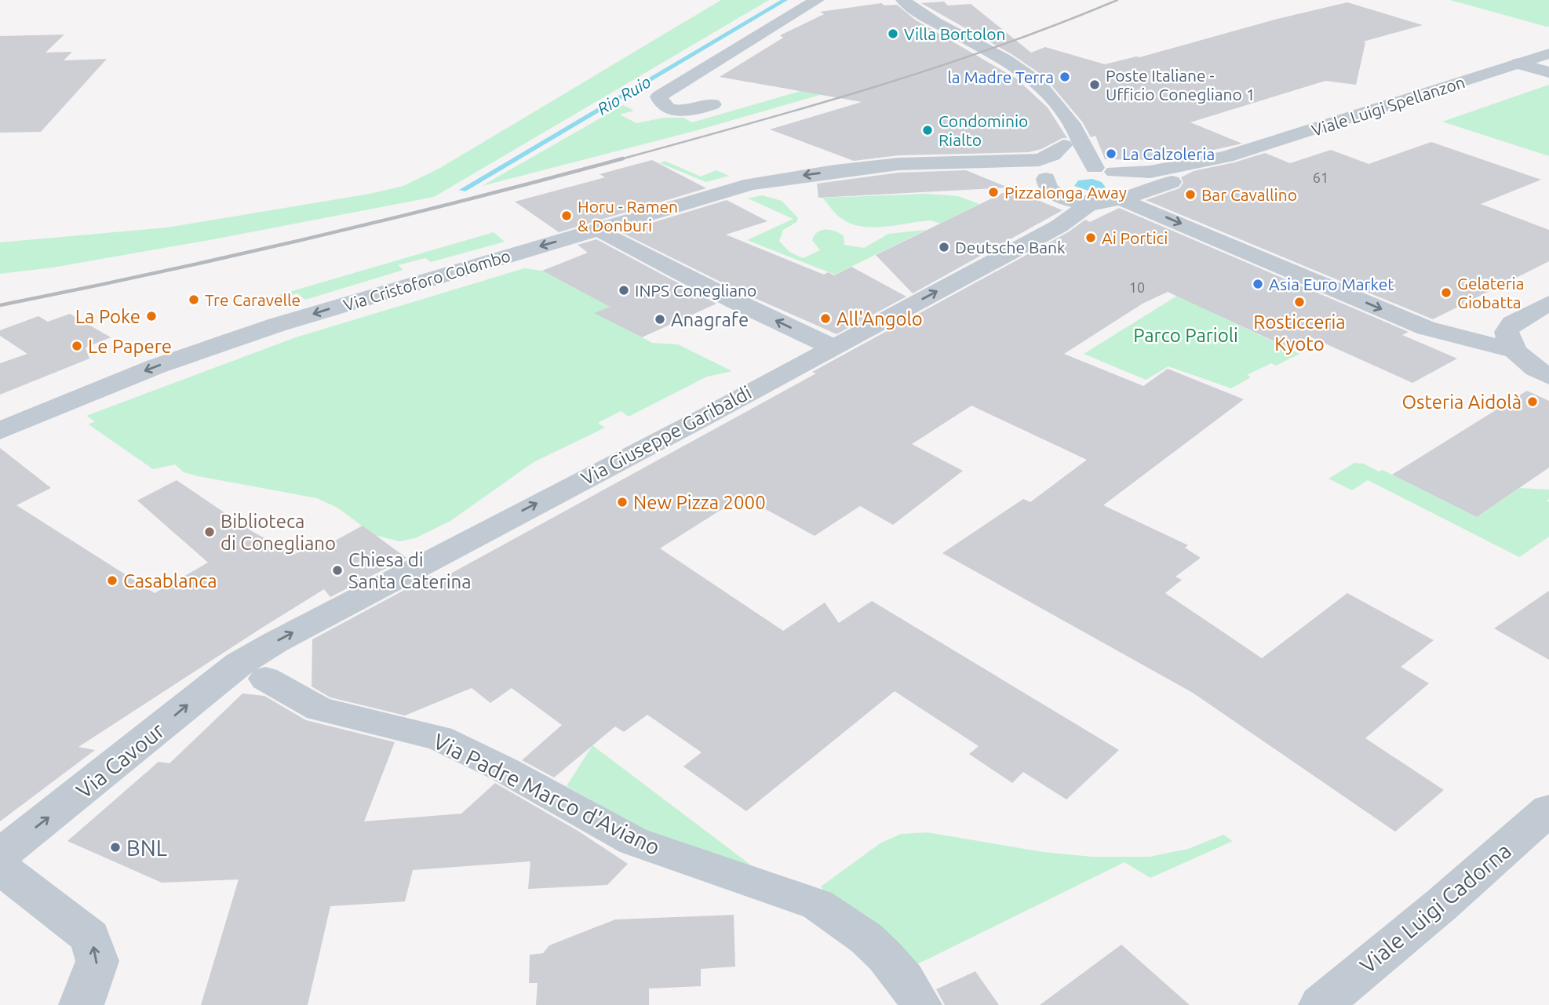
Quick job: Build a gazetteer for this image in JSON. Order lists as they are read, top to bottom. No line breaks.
{"streets":{"street":["Viale Luigi Spellanzon","Via Cristoforo Colombo","Via Giuseppe Garibaldi","Via Cavour","Via Padre Marco d'Aviano","Viale Luigi Cadorna"]},"crossings":[["Viale Luigi Spellanzon","Via Cristoforo Colombo"],["Viale Luigi Spellanzon","Via Giuseppe Garibaldi"],["Via Giuseppe Garibaldi","Via Cavour"],["Via Giuseppe Garibaldi","Via Padre Marco d'Aviano"],["Via Cavour","Via Padre Marco d'Aviano"]],"one_way":["Via Cristoforo Colombo","Via Giuseppe Garibaldi","Via Cavour"],"water":["Rio Ruio"],"parks":["Parco Parioli"],"places":["Villa Bortolon","la Madre Terra","Poste Italiane - Ufficio Conegliano 1","Condominio Rialto","La Calzoleria","Pizzalonga Away","Bar Cavallino","Horu - Ramen & Donburi","Ai Portici","Deutsche Bank","Asia Euro Market","INPS Conegliano","Gelateria Giobatta","Tre Caravelle","Rosticceria Kyoto","La Poke","All'Angolo","Anagrafe","Le Papere","Osteria Aidolà","New Pizza 2000","Biblioteca di Conegliano","Chiesa di Santa Caterina","Casablanca","BNL"],"house_numbers":["61","10"]}
